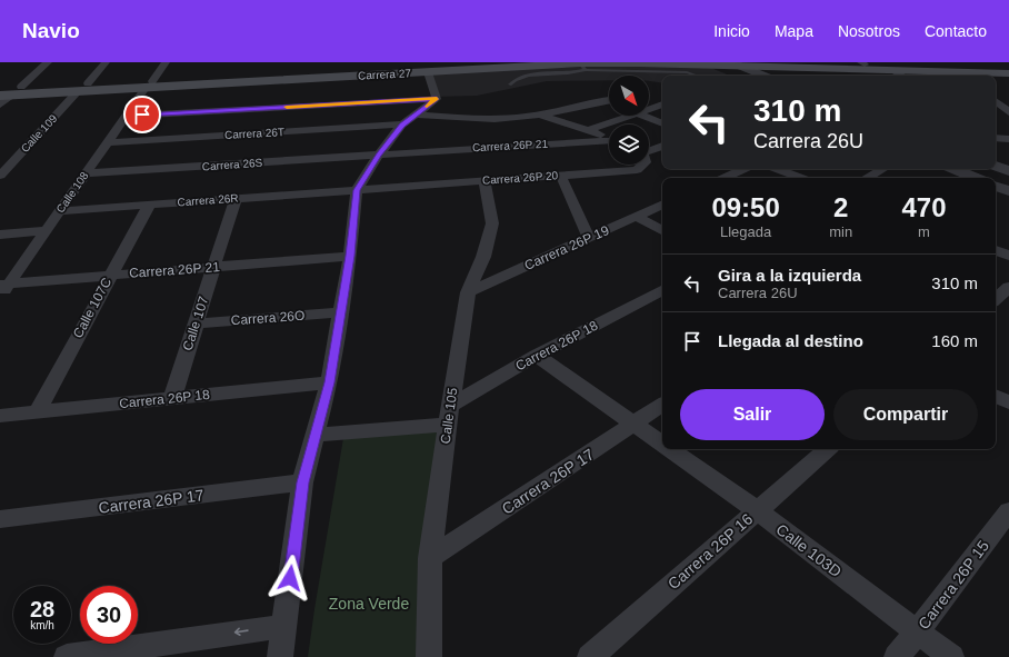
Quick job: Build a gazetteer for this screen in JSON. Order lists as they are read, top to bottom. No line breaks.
{"streets":{"main road":["Carrera 27"],"street":["Calle 109","Carrera 26T","Carrera 26P 21","Carrera 26S","Carrera 26P 20","Calle 108","Carrera 26R","Carrera 26P 19","Calle 107C","Carrera 26O","Calle 107","Carrera 26P 18","Calle 105","Carrera 26P 17","Calle 103D","Carrera 26P 16","Carrera 26P 15"]},"crossings":[["Carrera 27","Calle 109"],["Carrera 27","Calle 108"],["Carrera 26T","Calle 108"],["Carrera 26P 21","Carrera 26S"],["Carrera 26P 21","Calle 108"],["Carrera 26P 21","Calle 107C"],["Carrera 26P 21","Calle 107"],["Carrera 26S","Calle 108"],["Carrera 26P 20","Carrera 26R"],["Carrera 26P 20","Calle 105"],["Calle 108","Carrera 26R"],["Carrera 26R","Calle 107C"],["Carrera 26R","Calle 107"],["Carrera 26P 19","Calle 105"],["Calle 107C","Carrera 26P 18"],["Carrera 26O","Calle 107"],["Calle 107","Carrera 26P 18"],["Carrera 26P 18","Calle 105"],["Carrera 26P 18","Calle 103D"],["Calle 105","Carrera 26P 17"],["Carrera 26P 17","Calle 103D"],["Calle 103D","Carrera 26P 16"],["Calle 103D","Carrera 26P 15"]],"parks":["Zona Verde"],"north":"bottom right","page":{"header":"Navio","nav":["Inicio","Mapa","Nosotros","Contacto"],"turn":["310 m","Carrera 26U"],"eta":["09:50","Llegada","2","min","470","m"],"list":[{"name":"Gira a la izquierda","note":"Carrera 26U","value":"310 m"},{"name":"Llegada al destino","value":"160 m"}],"buttons":["Salir","Compartir"],"speed":"28 km/h","limit":"30"}}
